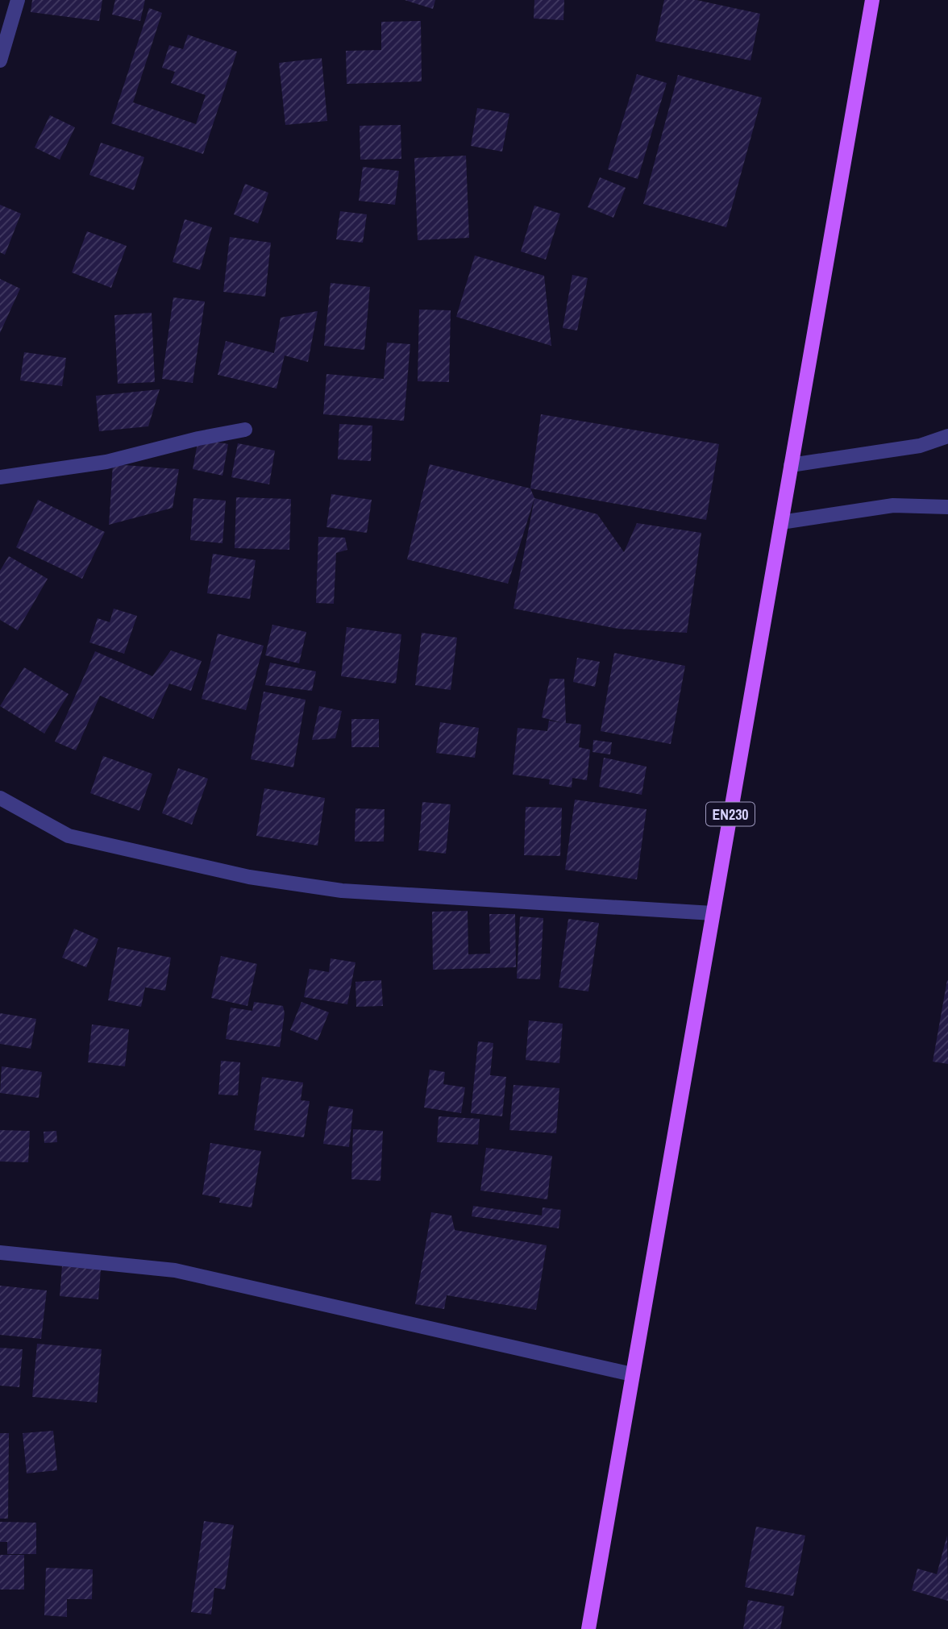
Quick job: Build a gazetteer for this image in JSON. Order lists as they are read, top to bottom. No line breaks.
{"streets":{"main road":["EN230"]}}
